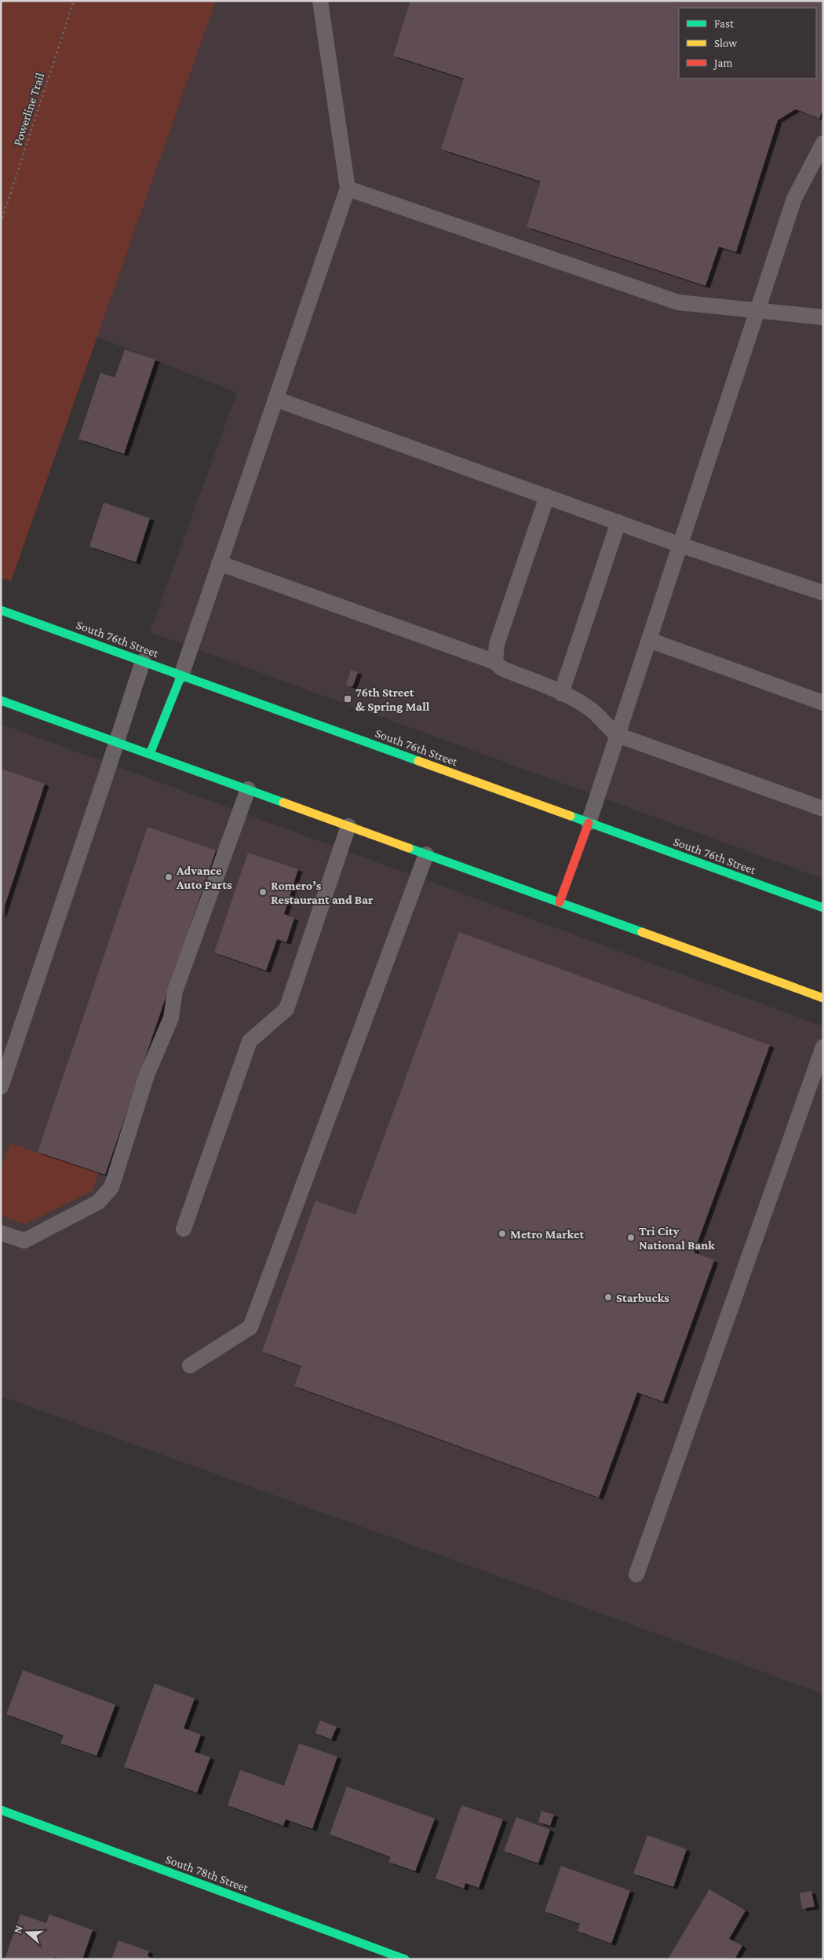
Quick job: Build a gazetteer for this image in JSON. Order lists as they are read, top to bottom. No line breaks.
{"streets":{"main road":["South 76th Street","South 78th Street"],"path":["Powerline Trail"]},"places":{"transit":["76th Street & Spring Mall"],"other":["Advance Auto Parts","Romero’s Restaurant and Bar","Metro Market","Tri City National Bank","Starbucks"]},"legend":["Fast","Slow","Jam"],"north":"left"}
